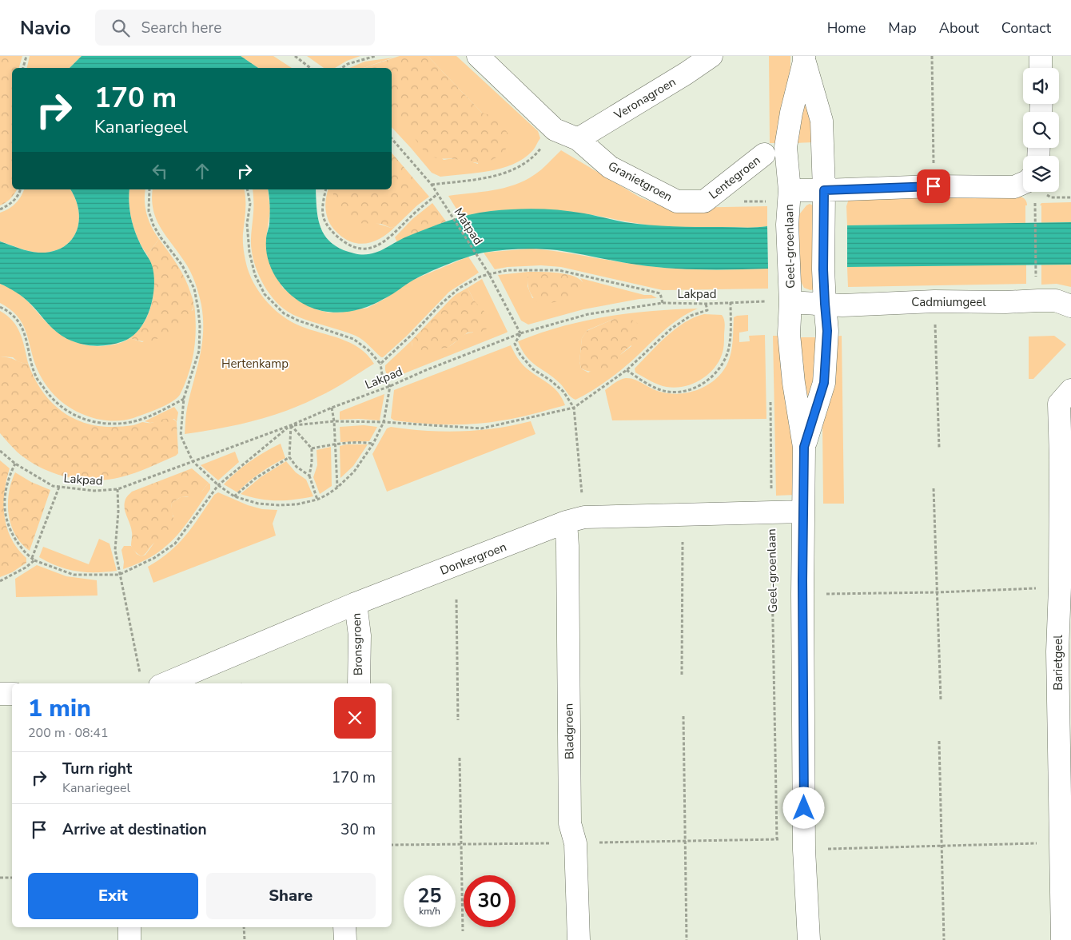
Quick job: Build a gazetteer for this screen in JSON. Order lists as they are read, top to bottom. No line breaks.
{"streets":{"street":["Veronagroen","Lentegroen","Granietgroen","Geel-groenlaan","Cadmiumgeel","Donkergroen","Bronsgroen","Barietgeel","Bladgroen"],"path":["Matpad","Lakpad"]},"crossings":[["Veronagroen","Granietgroen"],["Lentegroen","Granietgroen"],["Matpad","Lakpad"],["Geel-groenlaan","Lakpad"],["Geel-groenlaan","Cadmiumgeel"],["Geel-groenlaan","Donkergroen"],["Donkergroen","Bronsgroen"],["Donkergroen","Bladgroen"]],"parks":["Hertenkamp"],"page":{"header":"Navio","search":"Search here","nav":["Home","Map","About","Contact"],"turn":["170 m","Kanariegeel"],"heading":["1 min","200 m · 08:41"],"list":[{"name":"Turn right","note":"Kanariegeel","value":"170 m"},{"name":"Arrive at destination","value":"30 m"}],"buttons":["Exit","Share"],"speed":"25 km/h","limit":"30"}}
